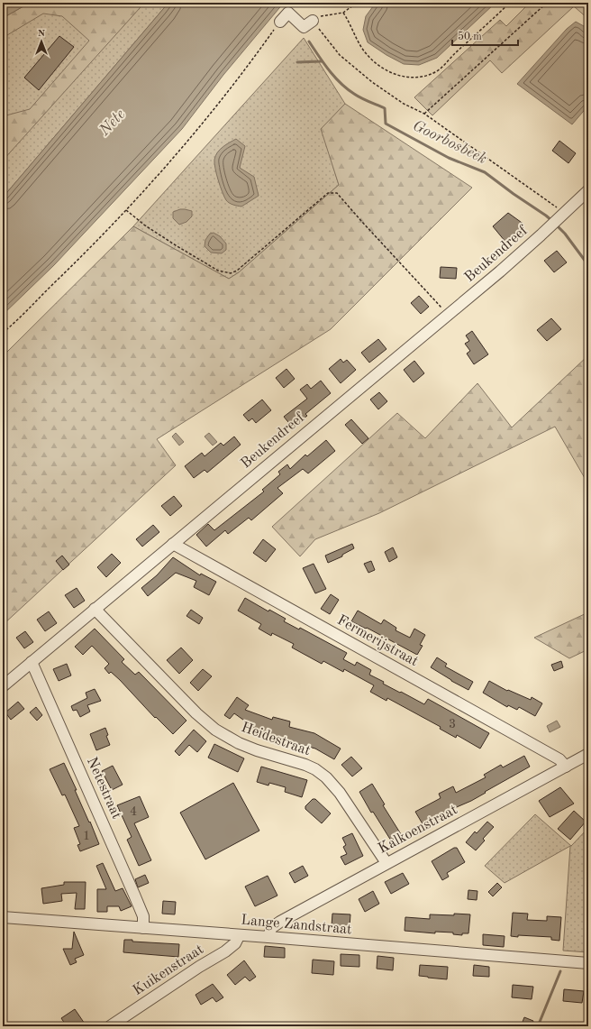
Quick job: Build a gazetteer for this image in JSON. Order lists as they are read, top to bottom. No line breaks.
{"streets":{"street":["Beukendreef","Fermerijstraat","Heidestraat","Netestraat","Kalkoenstraat","Lange Zandstraat","Kuikenstraat"]},"crossings":[["Beukendreef","Fermerijstraat"],["Beukendreef","Heidestraat"],["Beukendreef","Netestraat"],["Fermerijstraat","Kalkoenstraat"],["Heidestraat","Kalkoenstraat"],["Netestraat","Lange Zandstraat"],["Kalkoenstraat","Lange Zandstraat"],["Lange Zandstraat","Kuikenstraat"]],"water":["Nete","Goorbosbeek"],"house_numbers":["3","4","1"],"scale_bar":"50 m","north":"top"}
